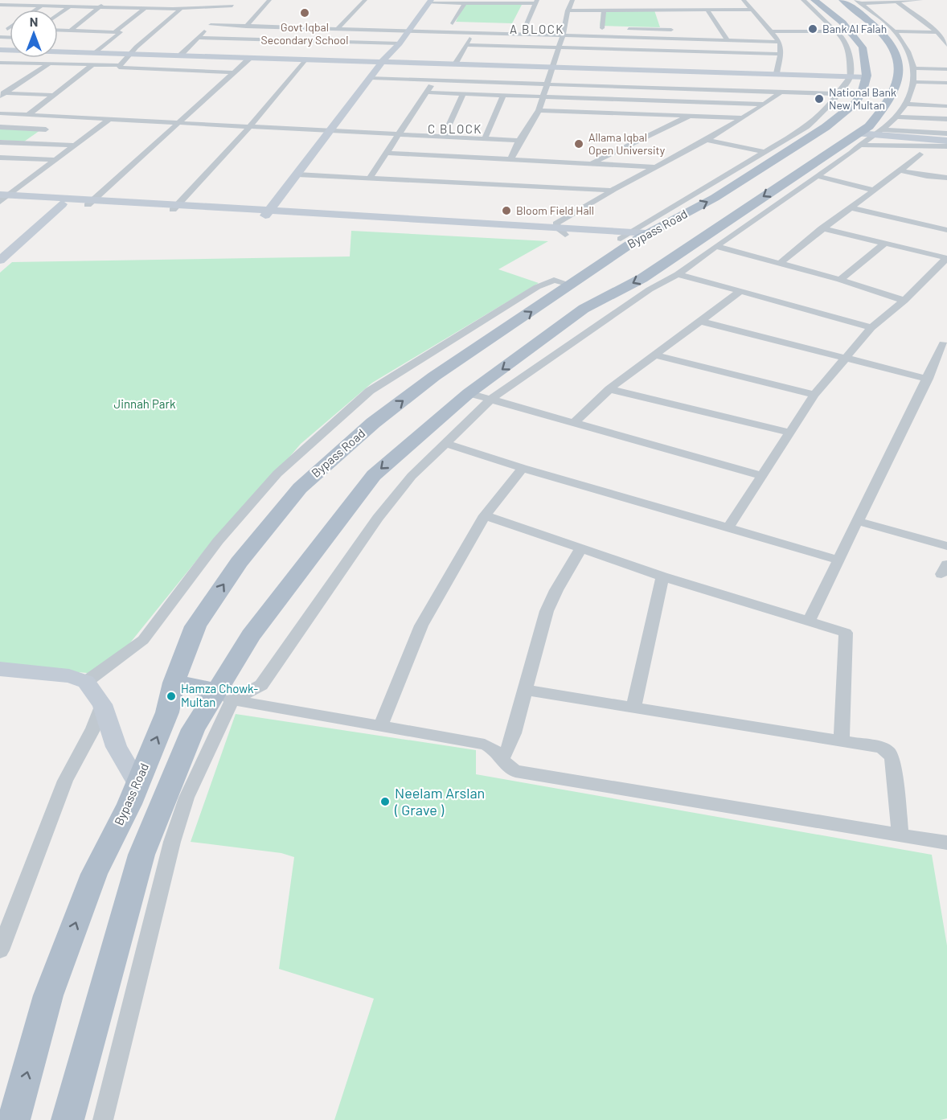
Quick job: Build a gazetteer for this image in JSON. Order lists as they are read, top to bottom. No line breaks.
{"streets":{"main road":["Bypass Road"]},"districts":["A BLOCK","C BLOCK"],"parks":["Jinnah Park"],"places":["Govt Iqbal Secondary School","Bank Al Falah","National Bank New Multan","Allama Iqbal Open University","Bloom Field Hall","Hamza Chowk- Multan","Neelam Arslan ( Grave )"],"north":"top"}
